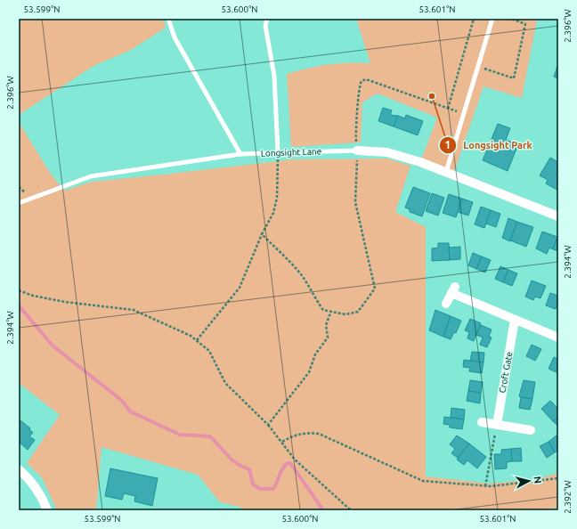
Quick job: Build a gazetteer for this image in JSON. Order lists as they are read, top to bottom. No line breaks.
{"streets":{"street":["Longsight Lane","Croft Gate"]},"places":["Longsight Park"],"north":"right","coordinates":["53.599°N","53.600°N","53.601°N","2.396°W","2.394°W","2.392°W"]}
